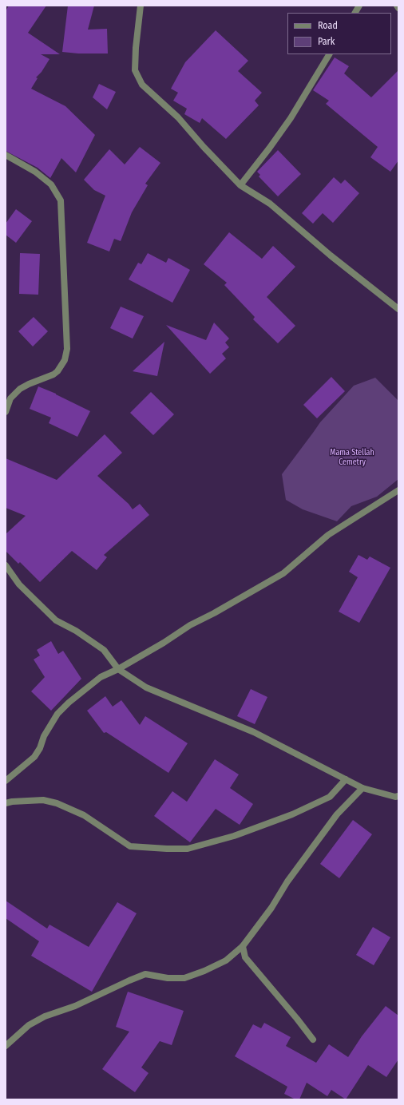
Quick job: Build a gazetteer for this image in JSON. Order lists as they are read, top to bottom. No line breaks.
{"parks":["Mama Stellah Cemetry"],"legend":["Road","Park"]}
